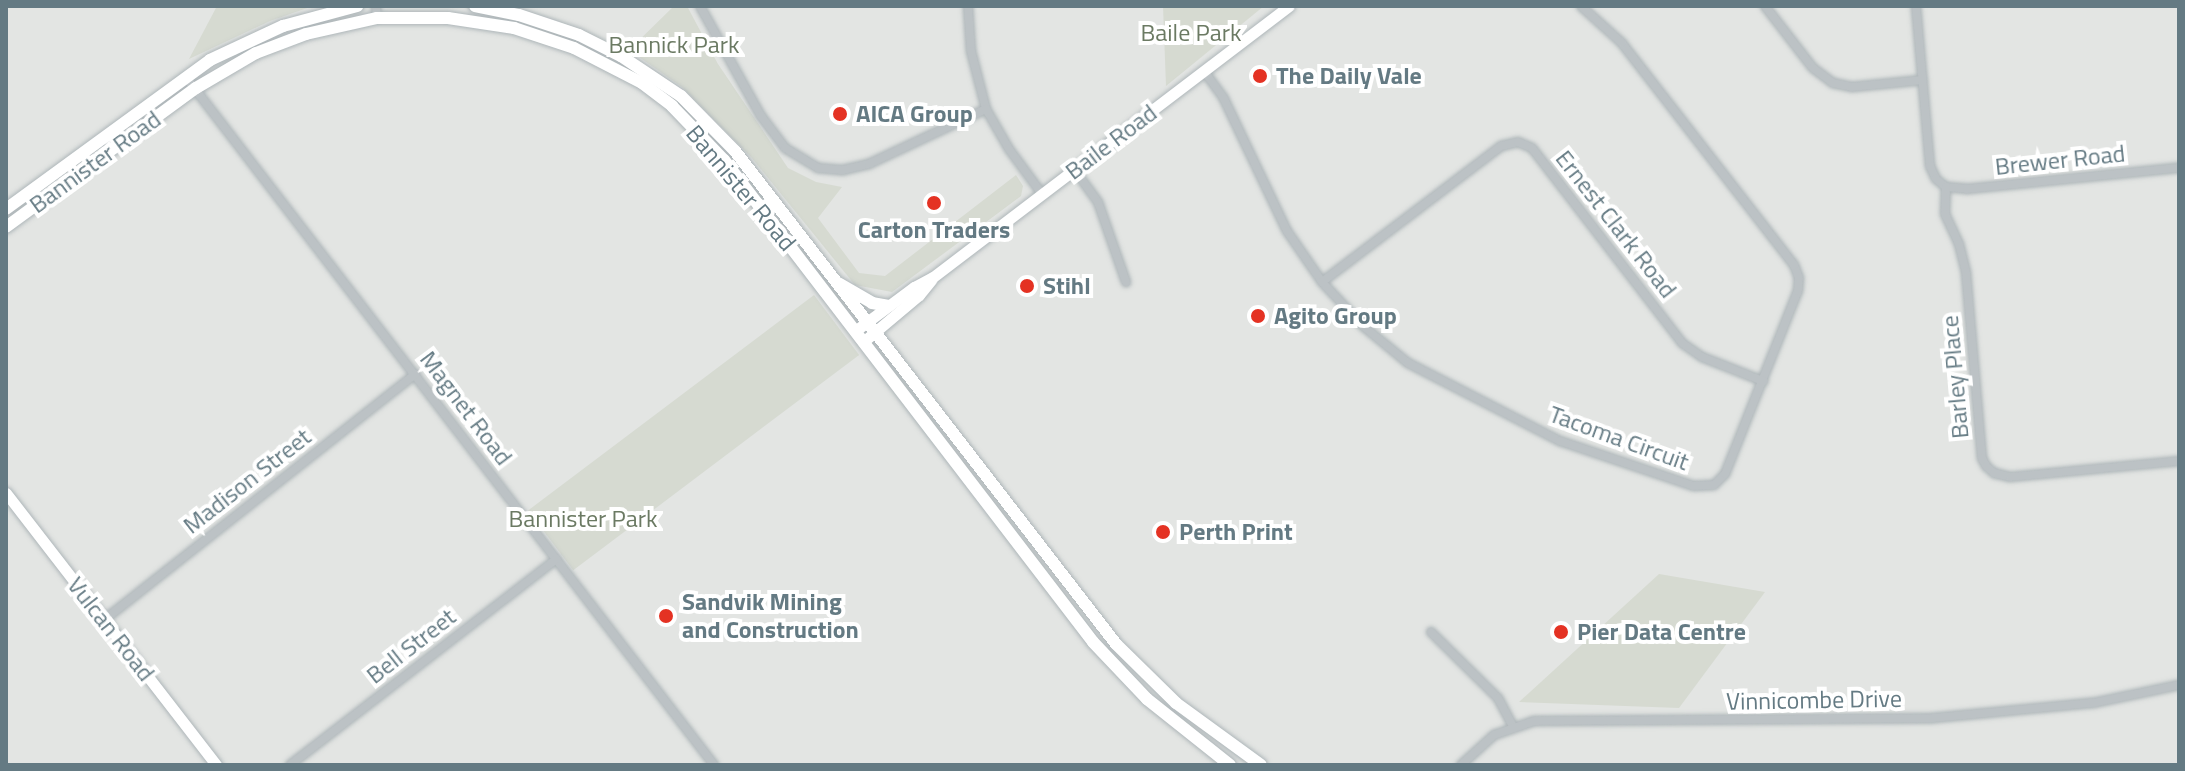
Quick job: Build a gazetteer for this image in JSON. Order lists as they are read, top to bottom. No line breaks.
{"streets":{"main road":["Bannister Road"],"street":["Baile Road","Brewer Road","Ernest Clark Road","Barley Place","Magnet Road","Tacoma Circuit","Madison Street","Vulcan Road","Bell Street","Vinnicombe Drive"]},"crossings":[["Baile Road","Bannister Road"],["Baile Road","Tacoma Circuit"],["Brewer Road","Barley Place"],["Bannister Road","Magnet Road"],["Ernest Clark Road","Tacoma Circuit"],["Magnet Road","Madison Street"],["Magnet Road","Bell Street"],["Madison Street","Vulcan Road"]],"parks":["Baile Park","Bannick Park","Bannister Park"],"places":["The Daily Vale","AICA Group","Carton Traders","Stihl","Agito Group","Perth Print","Sandvik Mining and Construction","Pier Data Centre"]}
